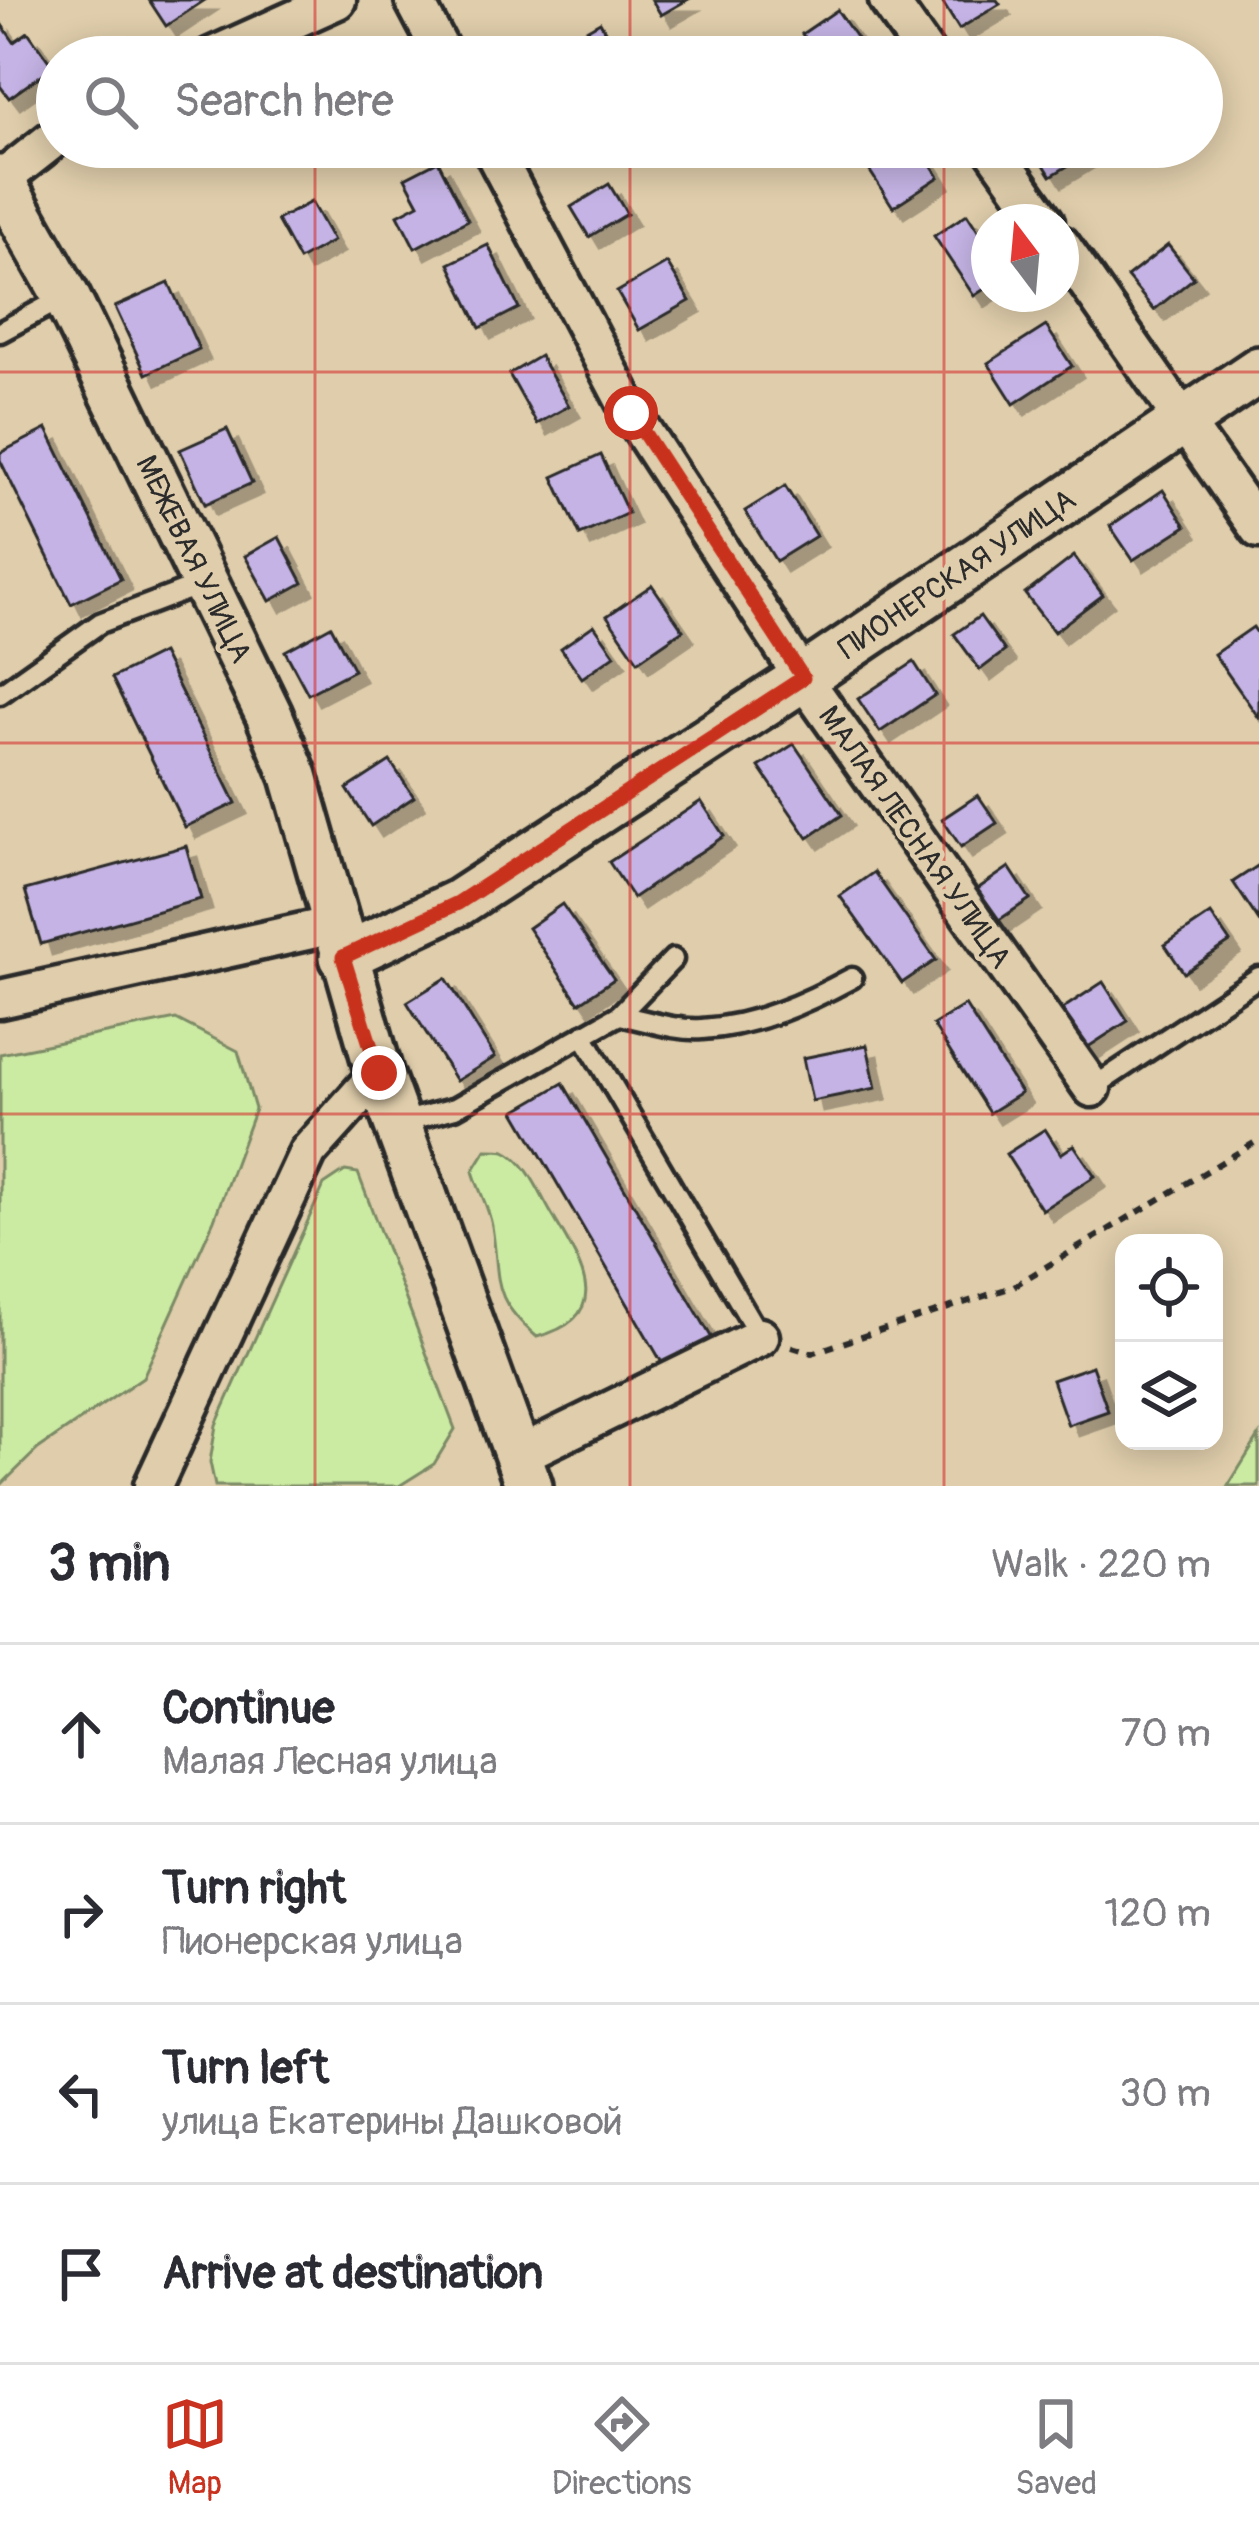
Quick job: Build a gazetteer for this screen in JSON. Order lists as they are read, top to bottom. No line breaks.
{"streets":{"street":["МЕЖЕВАЯ УЛИЦА","ПИОНЕРСКАЯ УЛИЦА","МАЛАЯ ЛЕСНАЯ УЛИЦА"]},"crossings":[["МЕЖЕВАЯ УЛИЦА","ПИОНЕРСКАЯ УЛИЦА"],["ПИОНЕРСКАЯ УЛИЦА","МАЛАЯ ЛЕСНАЯ УЛИЦА"]],"north":"top","page":{"search":"Search here","heading":["3 min","Walk · 220 m"],"list":[["Continue","Малая Лесная улица","70 m"],["Turn right","Пионерская улица","120 m"],["Turn left","улица Екатерины Дашковой","30 m"],"Arrive at destination"],"nav":["Map","Directions","Saved"]}}
